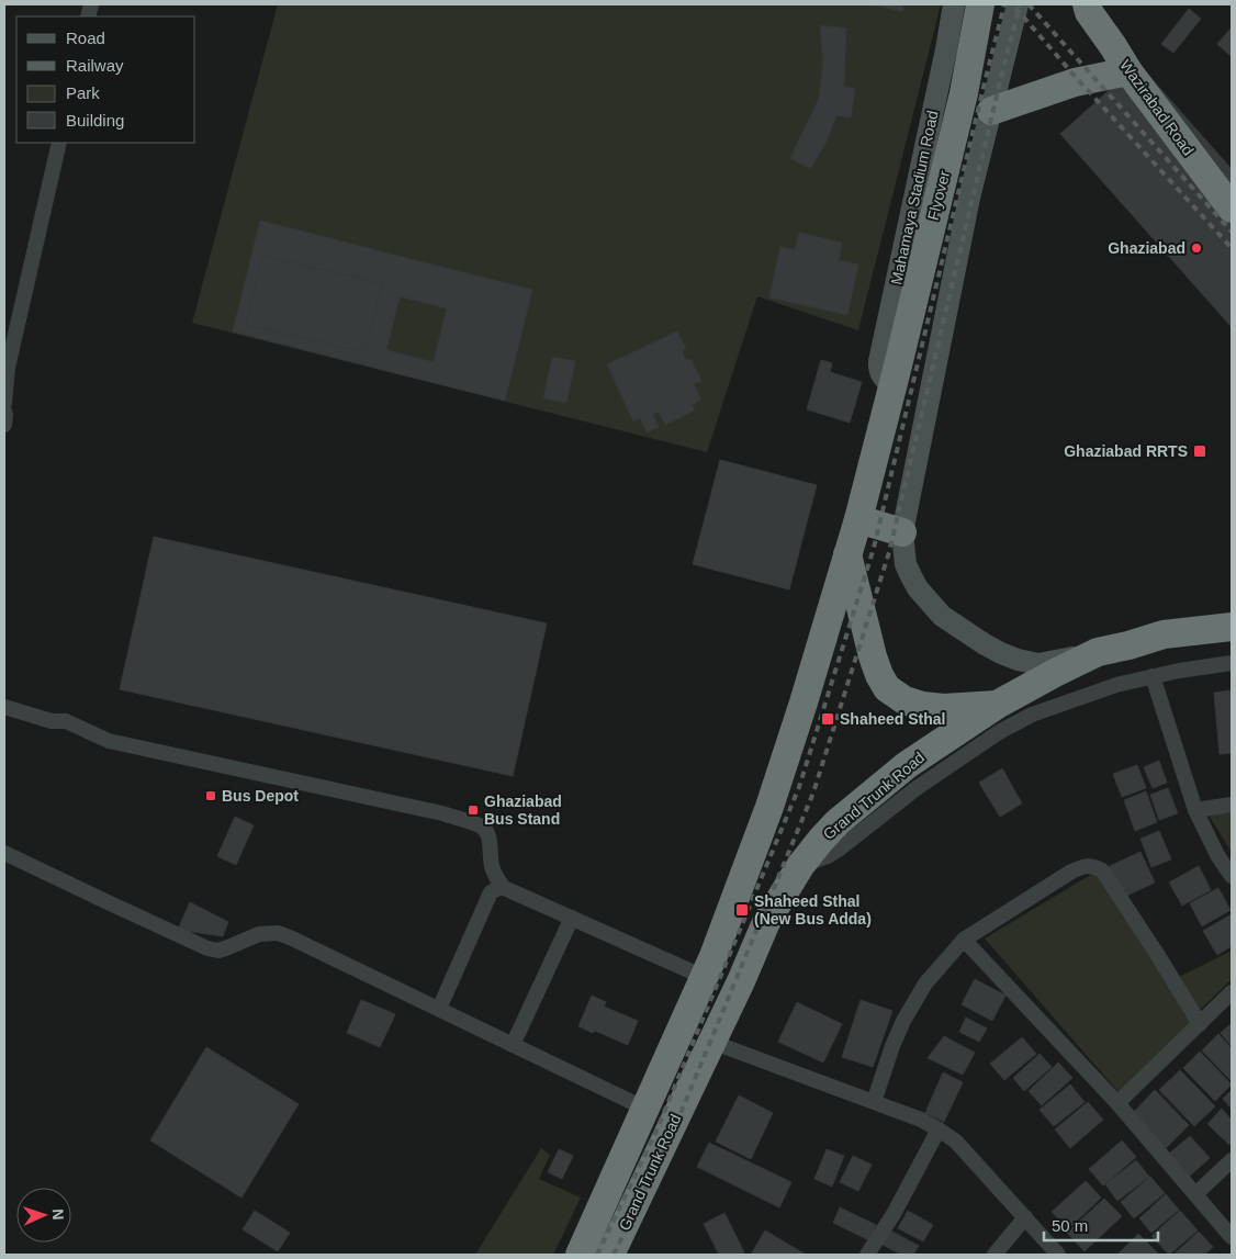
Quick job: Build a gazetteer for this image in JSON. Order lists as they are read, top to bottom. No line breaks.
{"streets":{"highway":["Wazirabad Road","Flyover","Grand Trunk Road"],"main road":["Mahamaya Stadium Road"]},"crossings":[["Flyover","Mahamaya Stadium Road"],["Flyover","Grand Trunk Road"],["Mahamaya Stadium Road","Grand Trunk Road"]],"places":{"other":["Ghaziabad"],"transit":["Ghaziabad RRTS","Shaheed Sthal","Bus Depot","Ghaziabad Bus Stand","Shaheed Sthal (New Bus Adda)"]},"legend":["Road","Railway","Park","Building"],"scale_bar":"50 m","north":"right"}
